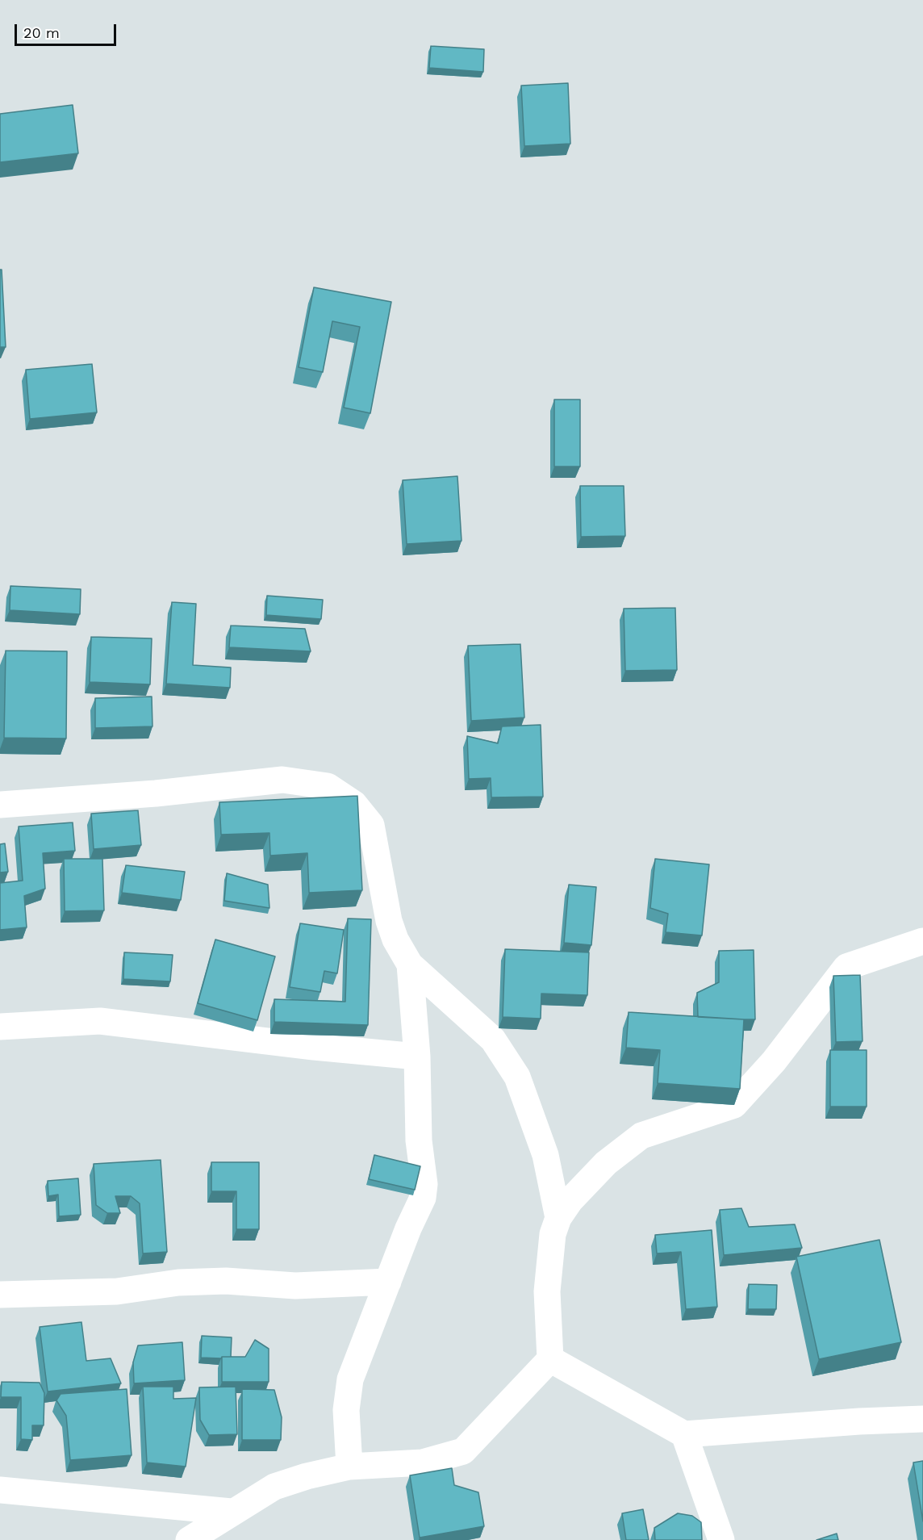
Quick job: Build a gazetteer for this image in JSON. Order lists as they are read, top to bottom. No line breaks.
{"scale_bar":"20 m"}
